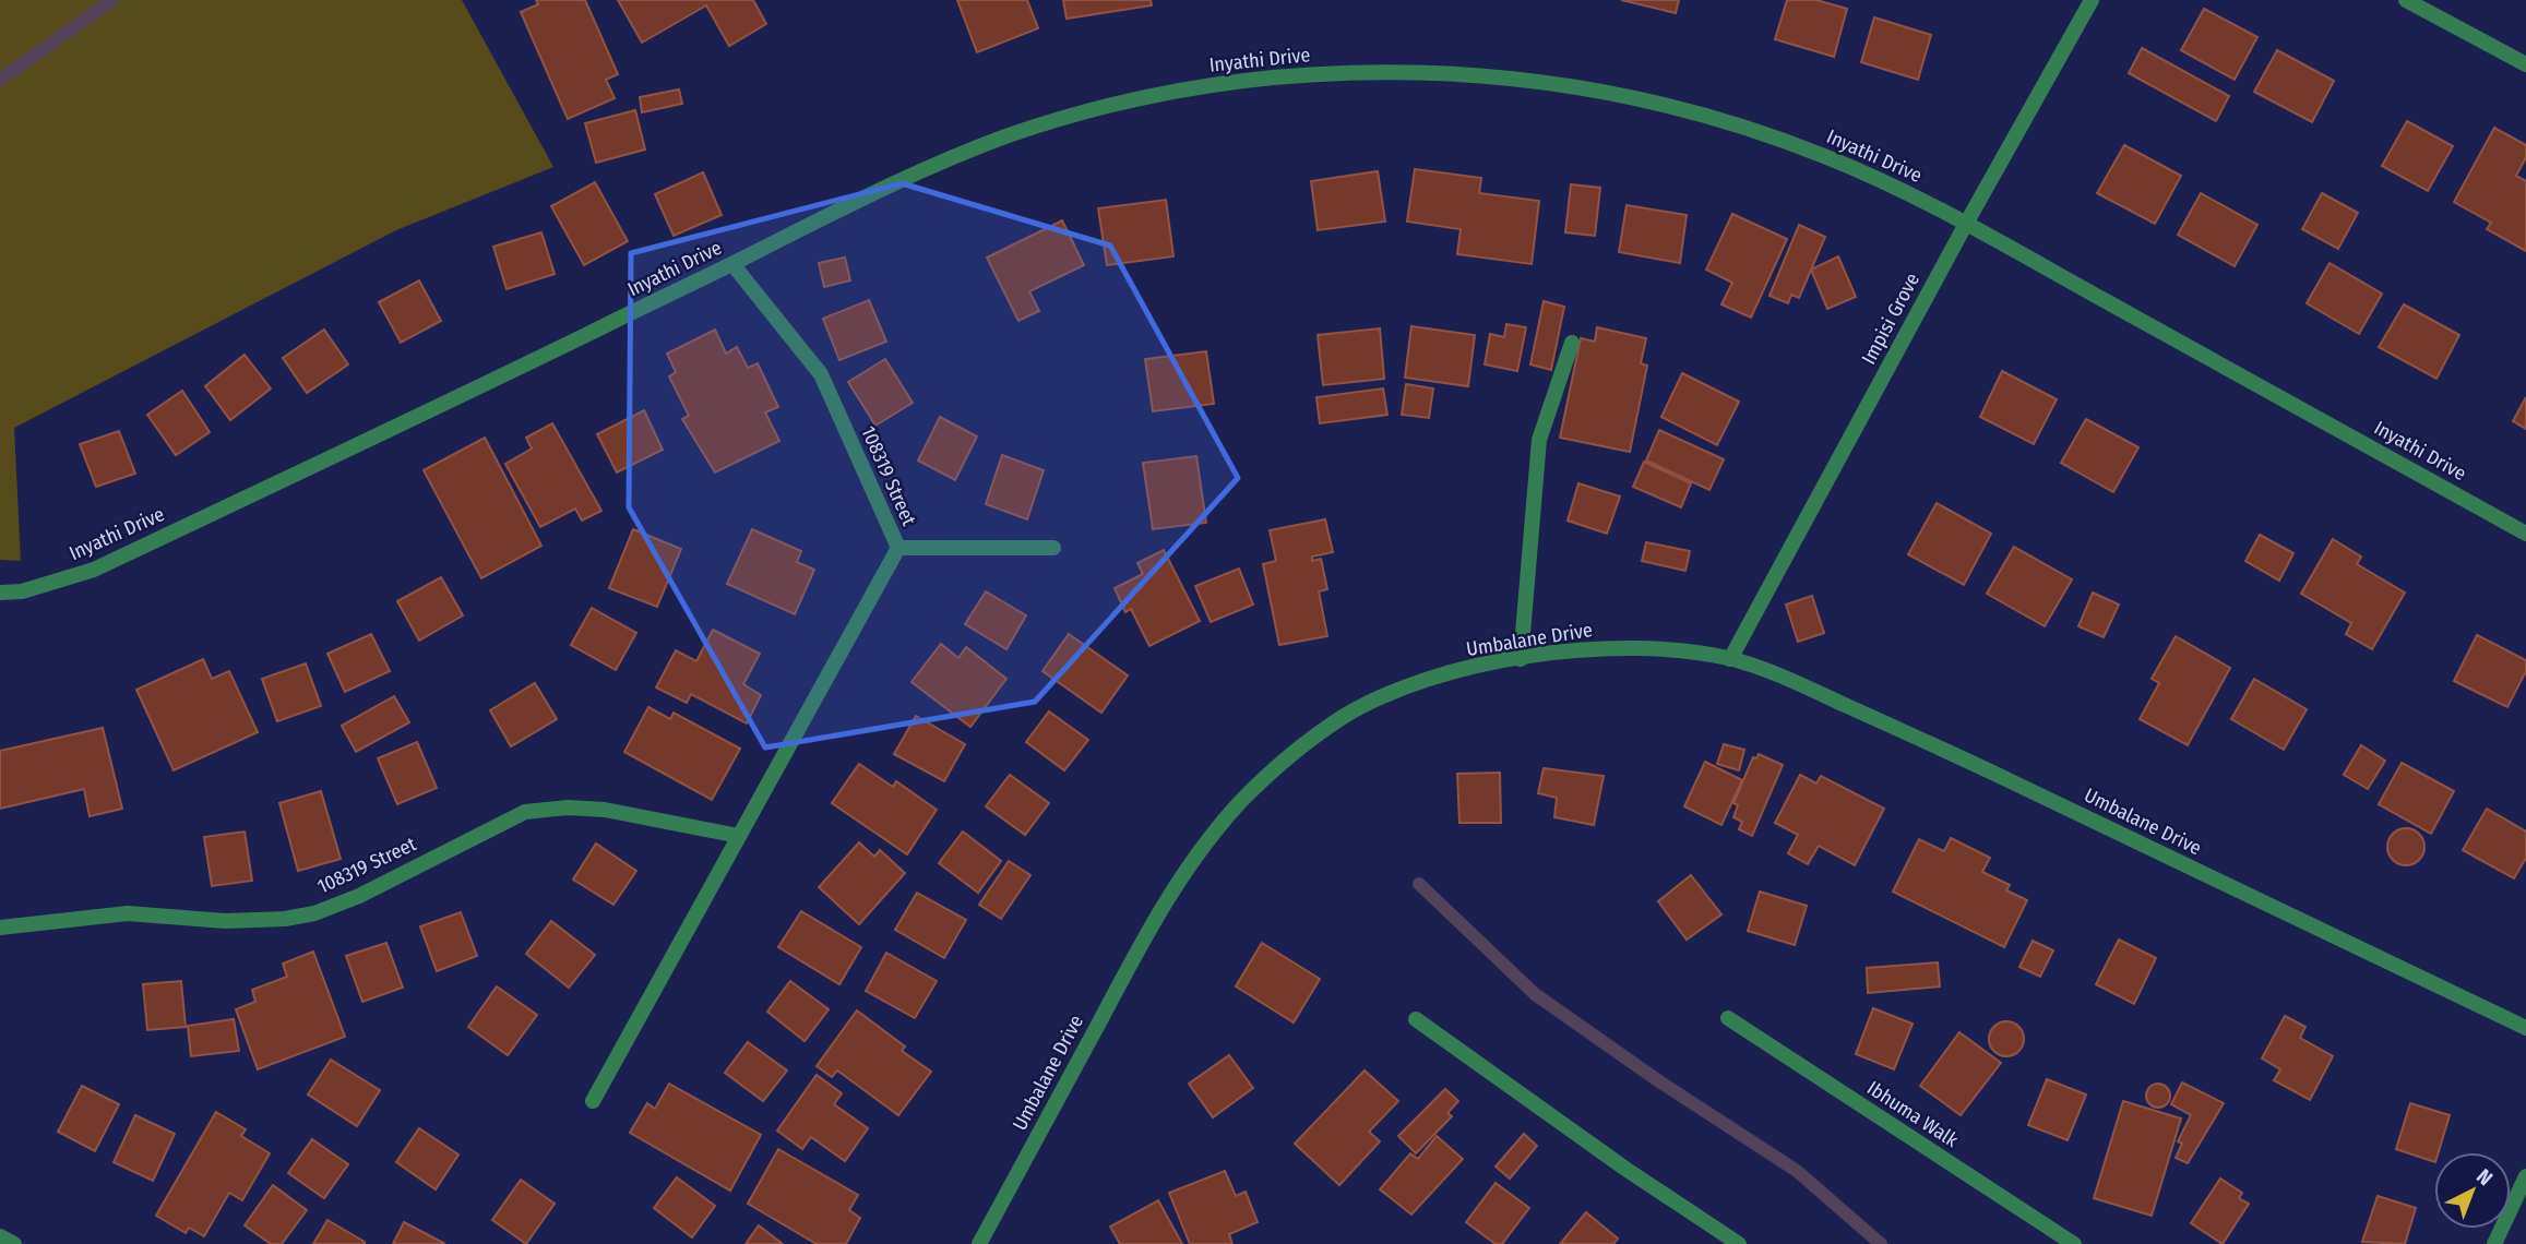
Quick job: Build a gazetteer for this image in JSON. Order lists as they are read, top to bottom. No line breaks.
{"streets":{"street":["Inyathi Drive","Impisi Grove","108319 Street","Umbalane Drive","Ibhuma Walk"]},"crossings":[["Inyathi Drive","Impisi Grove"],["Inyathi Drive","108319 Street"],["Impisi Grove","Umbalane Drive"]],"north":"top right"}
